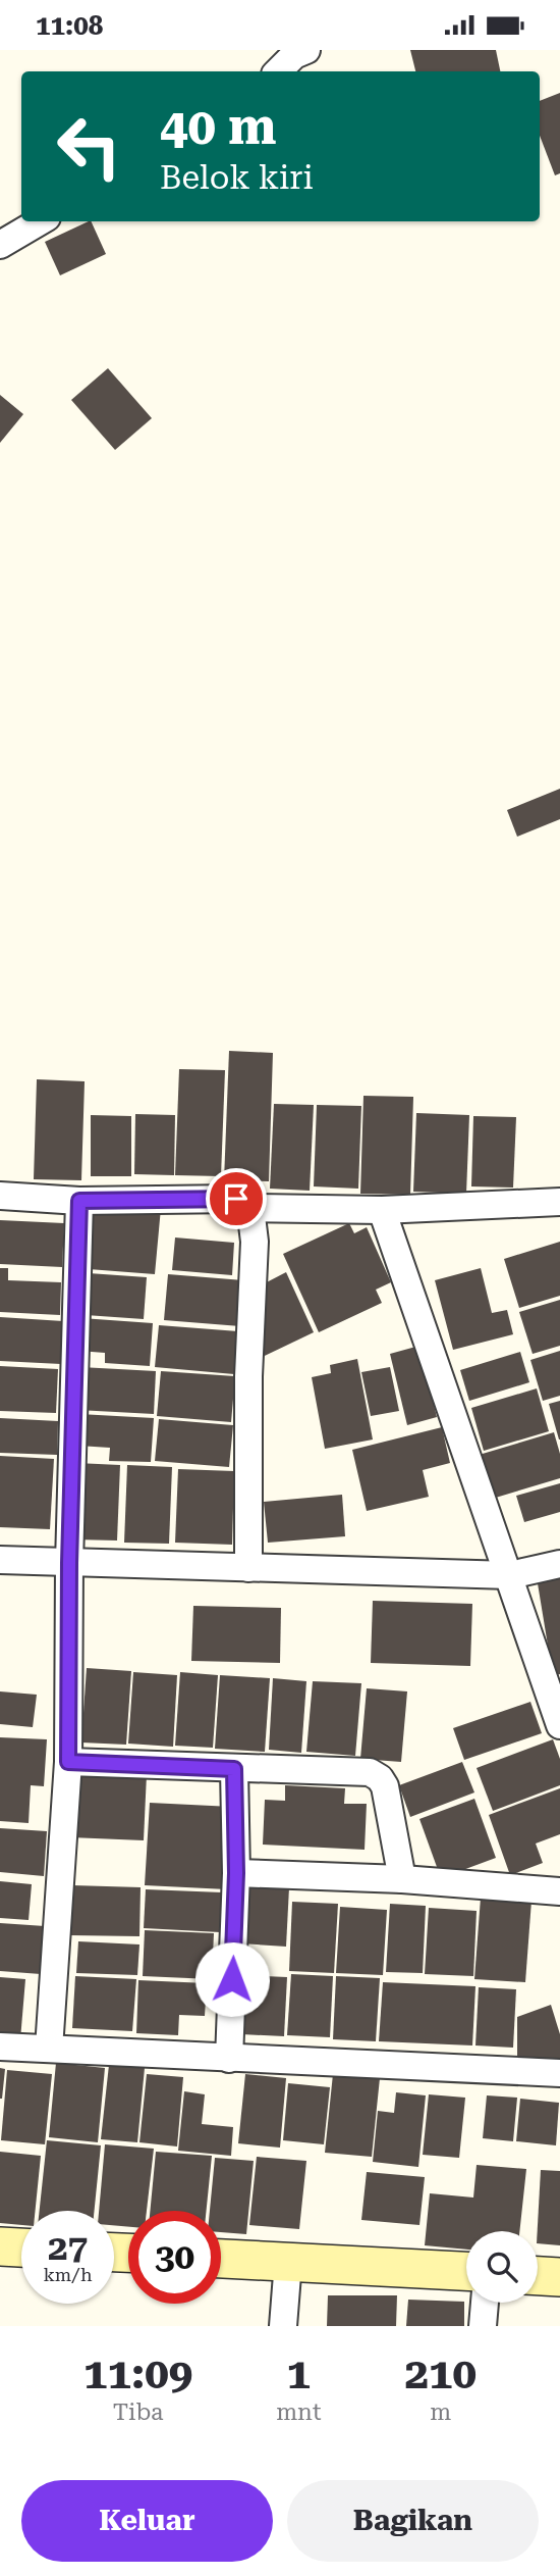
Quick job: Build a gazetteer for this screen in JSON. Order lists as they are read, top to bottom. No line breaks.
{"page":{"status":"11:08","turn":["40 m","Belok kiri"],"speed":"27 km/h","limit":"30","eta":["11:09","Tiba","1","mnt","210","m"],"buttons":["Keluar","Bagikan"]}}
